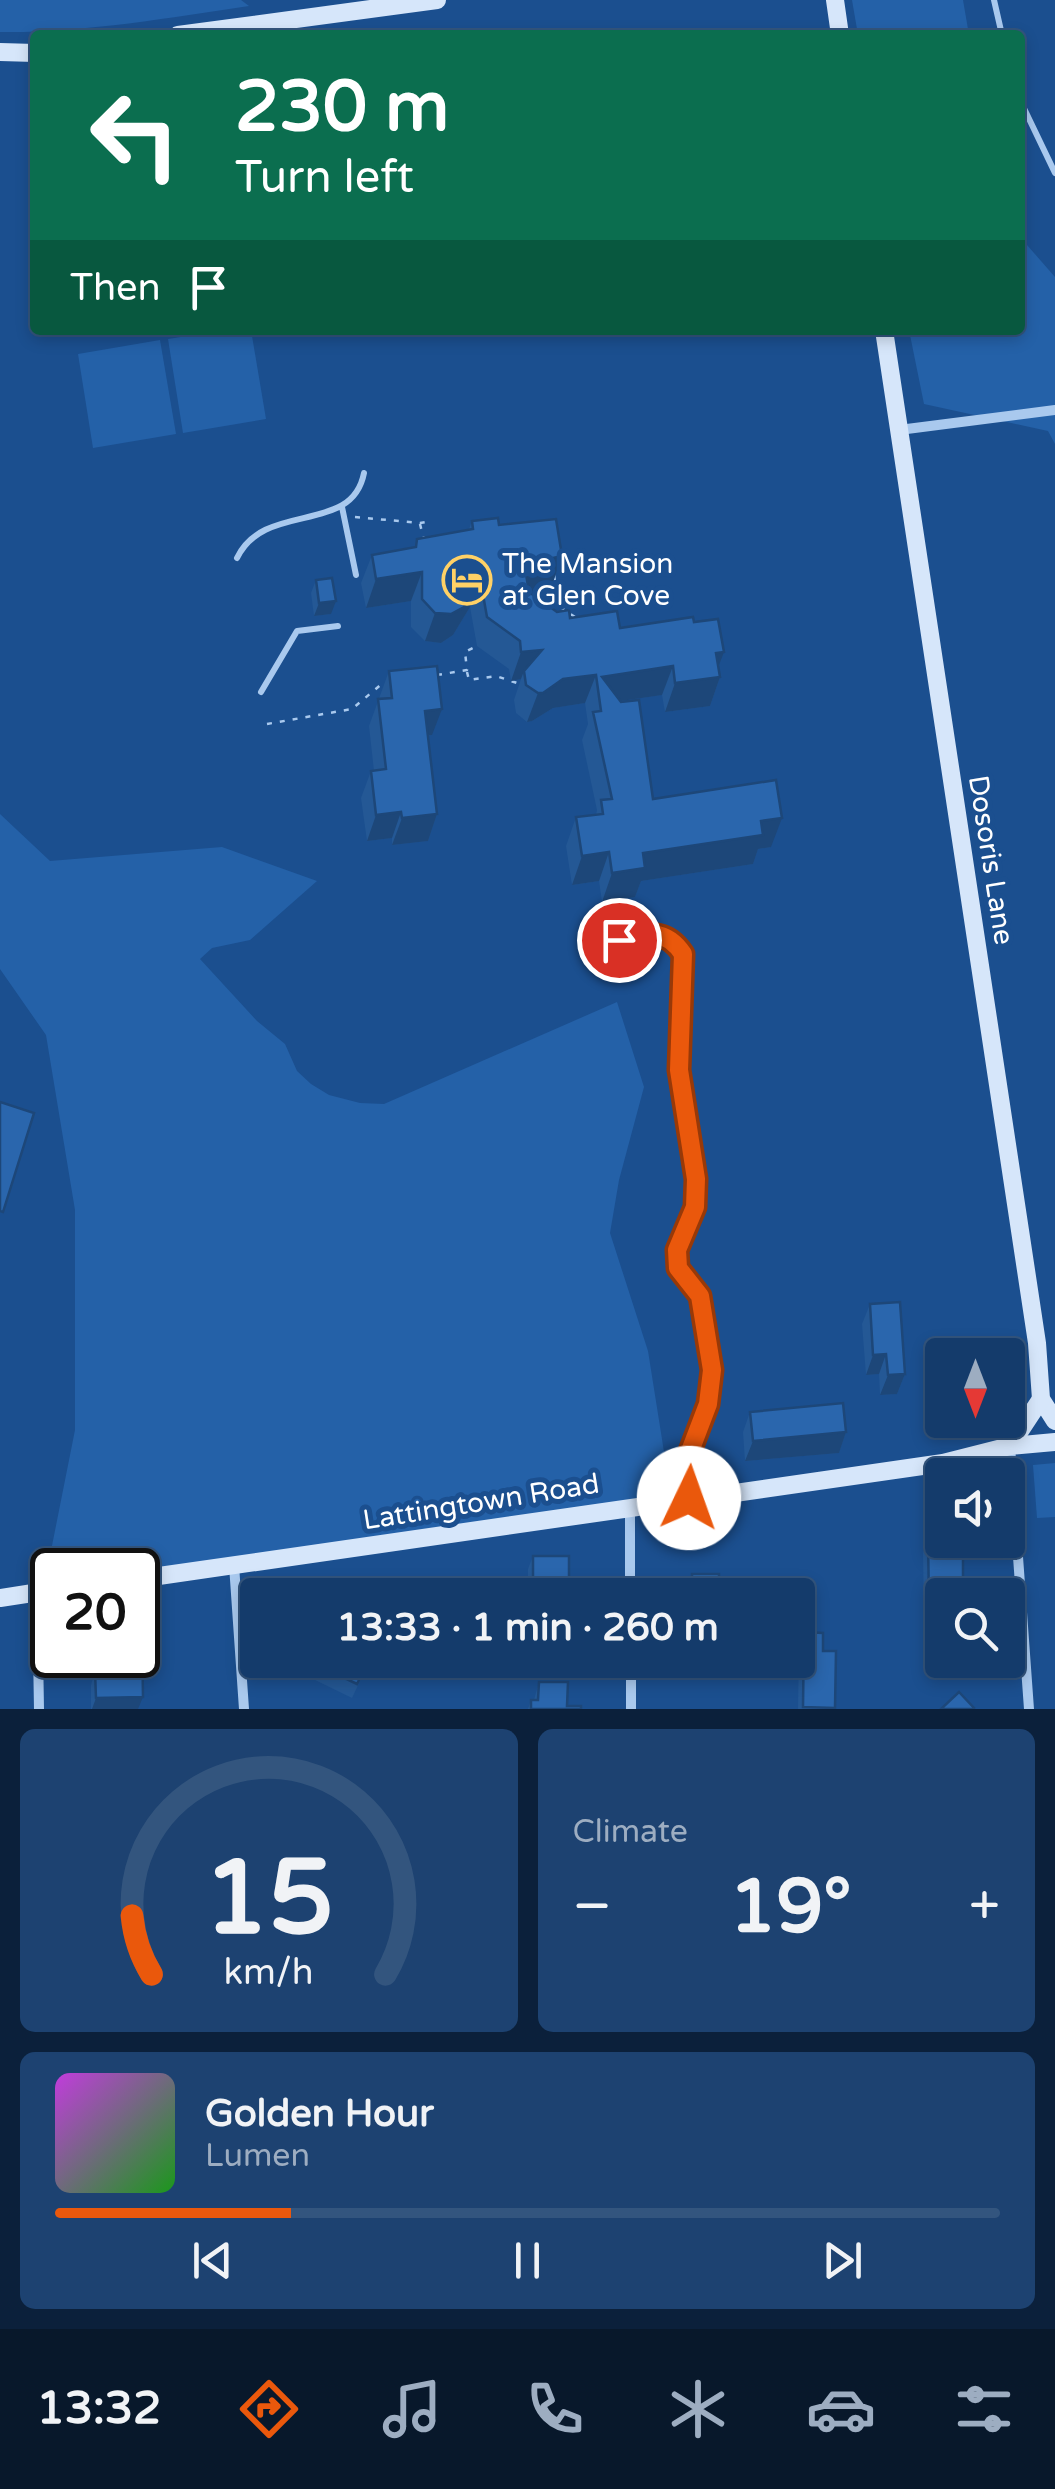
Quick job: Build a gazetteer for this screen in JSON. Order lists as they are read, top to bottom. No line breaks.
{"streets":{"street":["Dosoris Lane","Lattingtown Road"]},"places":{"hotel":["The Mansion at Glen Cove"]},"north":"bottom","page":{"turn":["230 m","Turn left"],"then":"Then","limit":"20","trip":"13:33 · 1 min · 260 m","tile":"Climate","heat":["−","19°","+"],"song":["Golden Hour","Lumen"],"tabs":"13:32","gauge":["15","km/h"]}}
